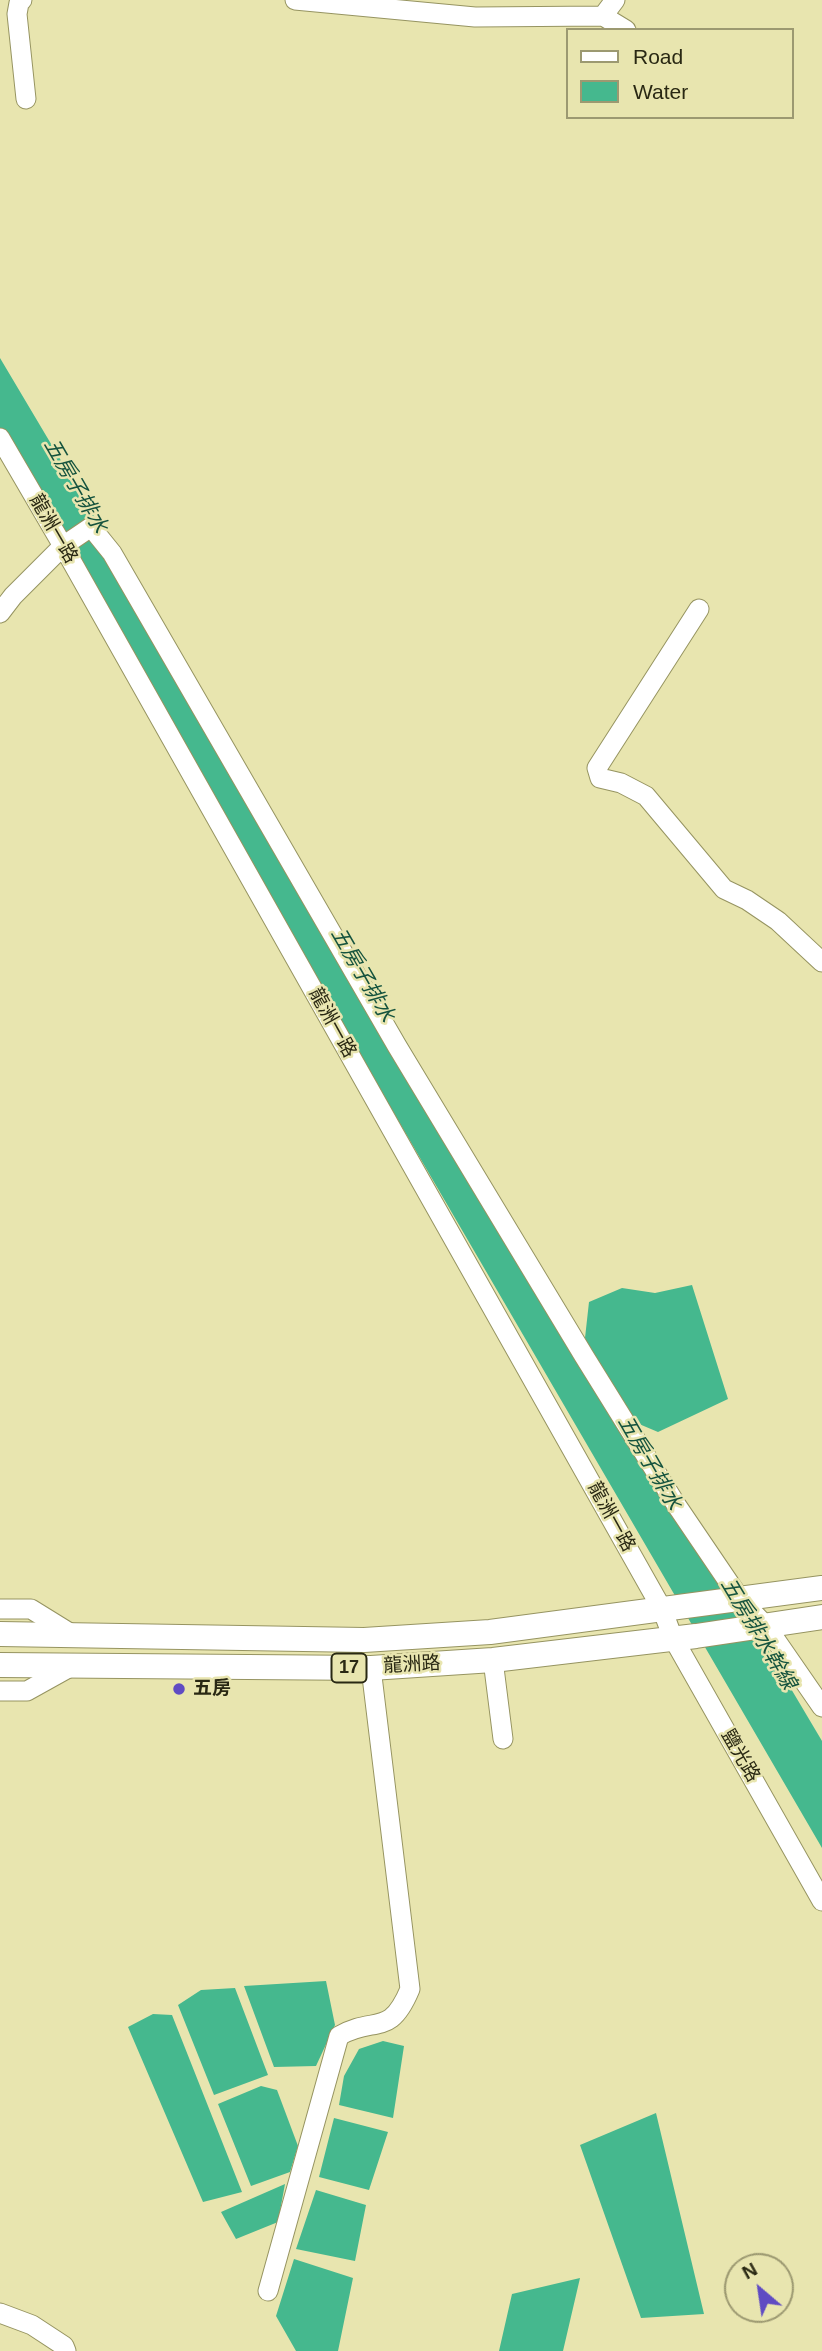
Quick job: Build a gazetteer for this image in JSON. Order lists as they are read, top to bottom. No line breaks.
{"streets":{"main road":["龍洲路","17"],"street":["龍洲一路","鹽光路"]},"crossings":[["龍洲一路","龍洲路"],["龍洲一路","17"],["龍洲一路","鹽光路"],["龍洲路","17"],["龍洲路","鹽光路"],["17","鹽光路"]],"water":["五房子排水","五房排水幹線"],"places":["五房"],"legend":["Road","Water"],"north":"top left"}
